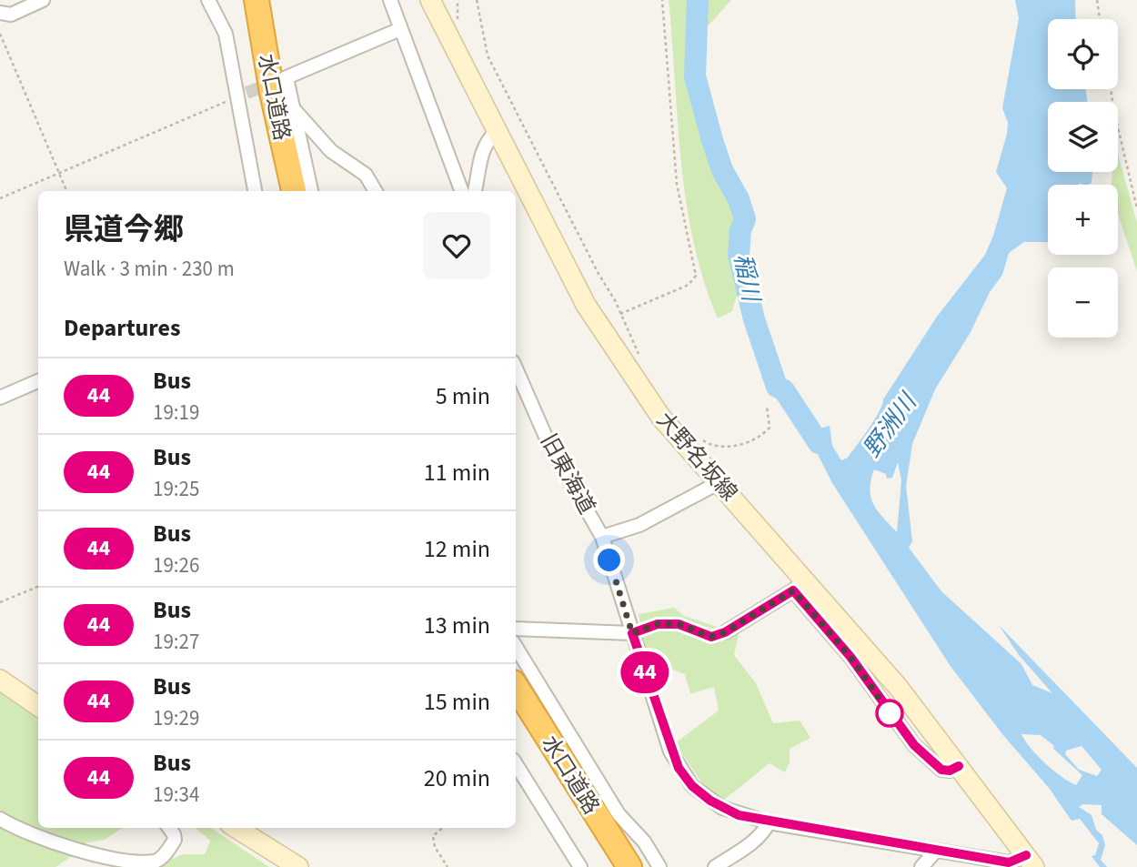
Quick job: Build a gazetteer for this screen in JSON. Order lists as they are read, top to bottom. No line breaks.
{"streets":{"highway":["水口道路"],"main road":["大野名坂線"],"street":["旧東海道"]},"crossings":[["大野名坂線","旧東海道"]],"water":["稲川","野洲川"],"lines":["bus line 44"],"page":{"on_map":"44","map_buttons":["+","−"],"heading":[["県道今郷","Walk · 3 min · 230 m"],"Departures"],"list":[{"mark":"44","name":"Bus","note":"19:19","value":"5 min"},{"mark":"44","name":"Bus","note":"19:25","value":"11 min"},{"mark":"44","name":"Bus","note":"19:26","value":"12 min"},{"mark":"44","name":"Bus","note":"19:27","value":"13 min"},{"mark":"44","name":"Bus","note":"19:29","value":"15 min"},{"mark":"44","name":"Bus","note":"19:34","value":"20 min"}]}}
